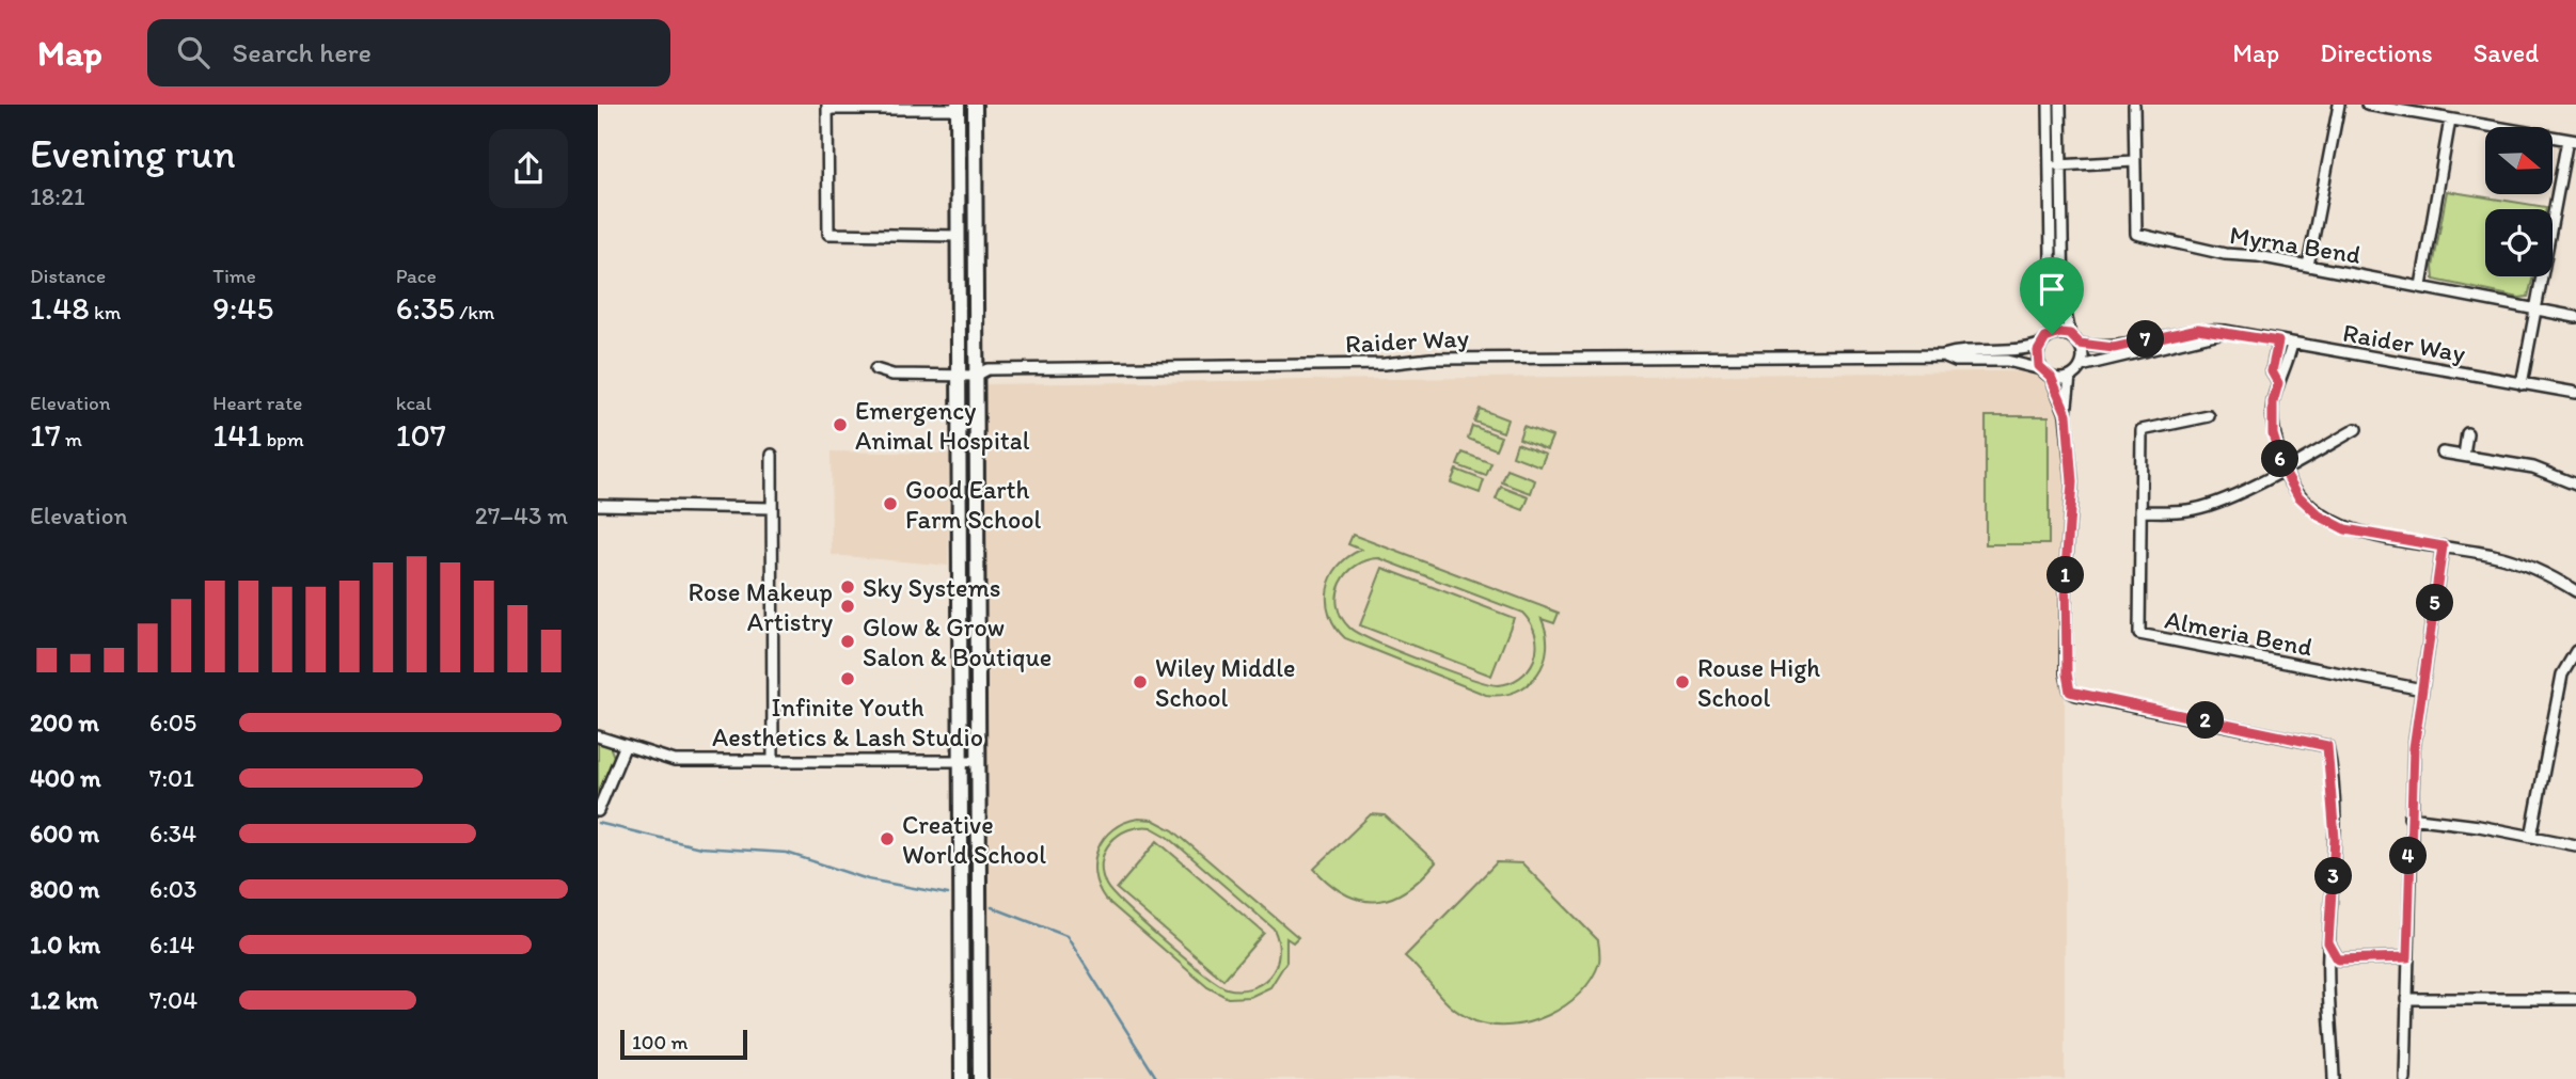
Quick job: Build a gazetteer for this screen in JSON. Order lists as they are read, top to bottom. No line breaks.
{"streets":{"street":["Myrna Bend","Raider Way","Almeria Bend"]},"places":["Emergency Animal Hospital","Good Earth Farm School","Sky Systems","Rose Makeup Artistry","Glow & Grow Salon & Boutique","Infinite Youth Aesthetics & Lash Studio","Wiley Middle School","Rouse High School","Creative World School"],"scale_bar":"100 m","north":"right","page":{"header":"Map","search":"Search here","nav":["Map","Directions","Saved"],"heading":["Evening run","18:21"],"stats":[["Distance","1.48 km"],["Time","9:45"],["Pace","6:35 /km"],["Elevation","17 m"],["Heart rate","141 bpm"],["kcal","107"]],"pins":["7","6","1","5","2","4","3"],"chart":["Elevation","27–43 m"],"list":[{"name":"200 m","note":"6:05"},{"name":"400 m","note":"7:01"},{"name":"600 m","note":"6:34"},{"name":"800 m","note":"6:03"},{"name":"1.0 km","note":"6:14"},{"name":"1.2 km","note":"7:04"}],"scale":"100 m"}}
